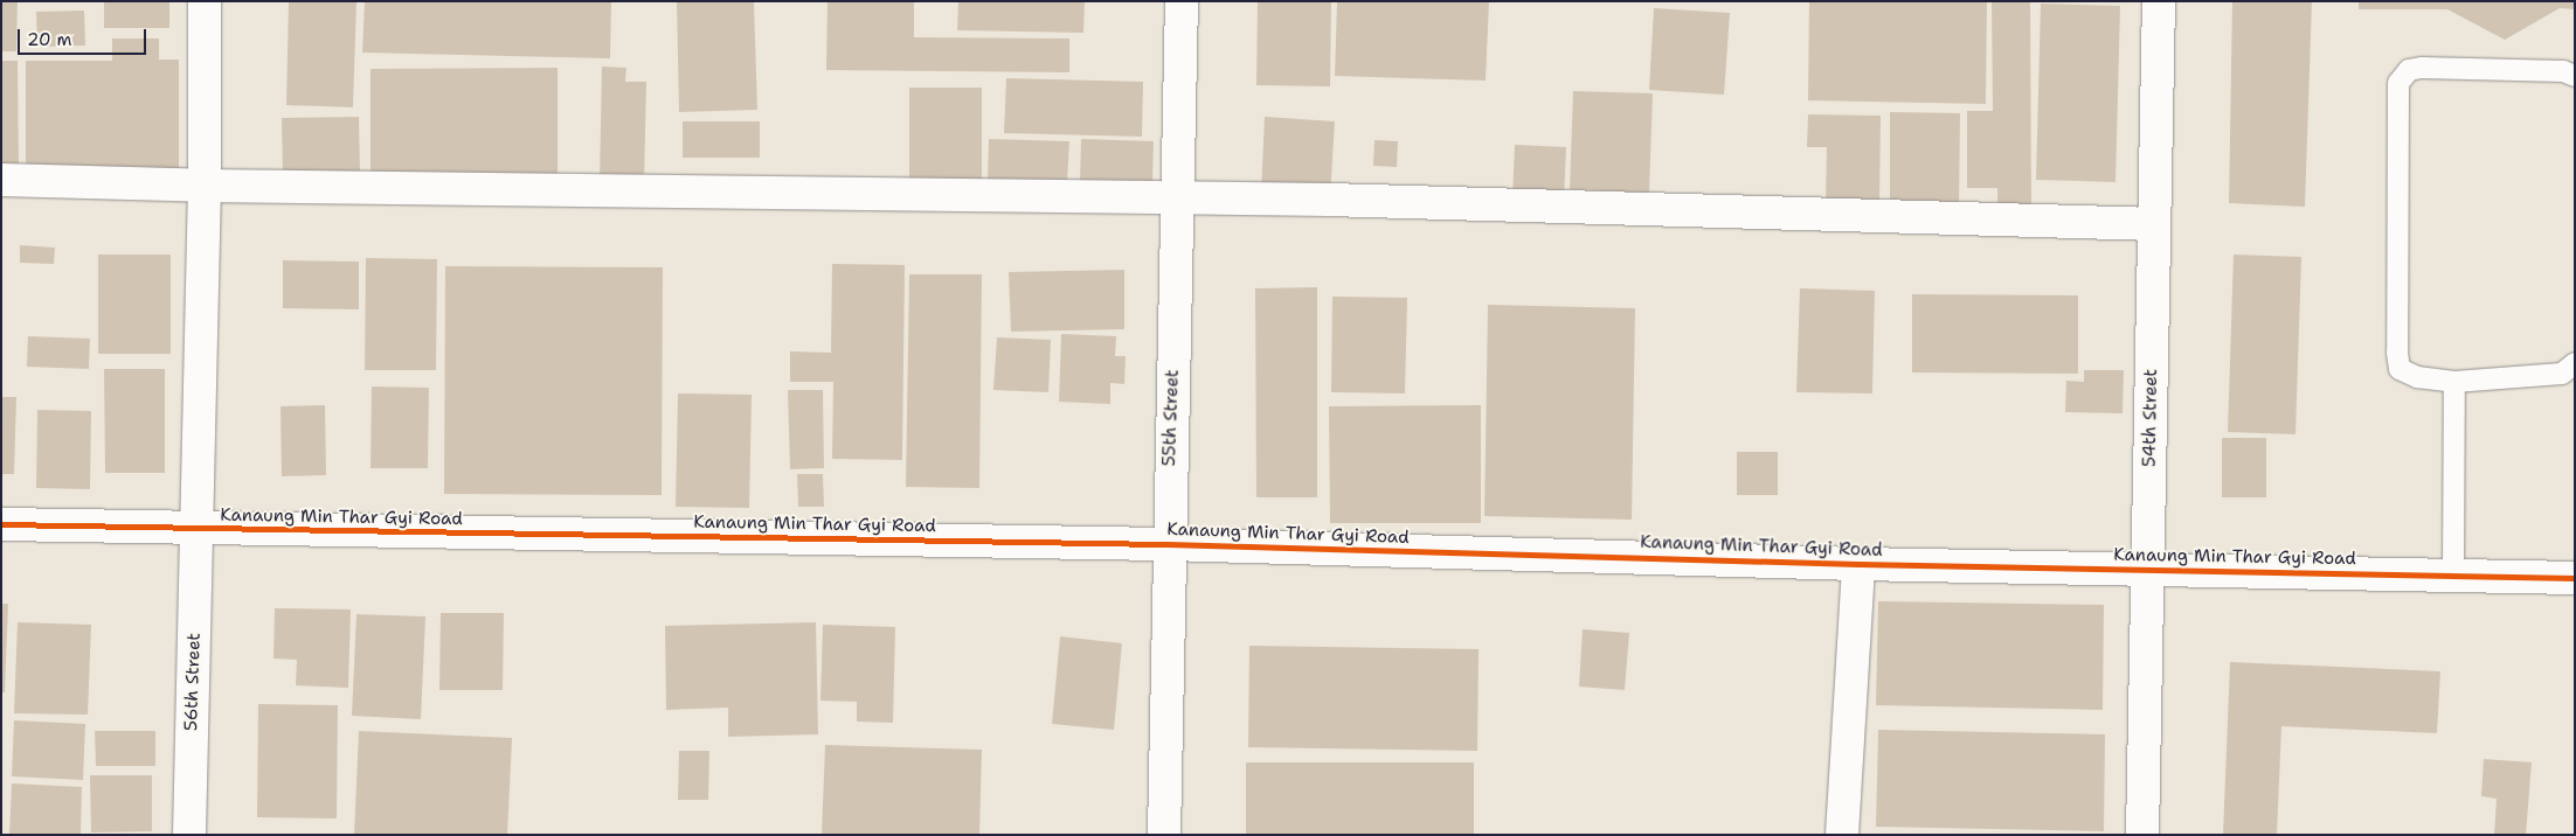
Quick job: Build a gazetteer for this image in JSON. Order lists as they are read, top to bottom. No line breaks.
{"streets":{"street":["55th Street","54th Street","Kanaung Min Thar Gyi Road","56th Street"]},"crossings":[["55th Street","Kanaung Min Thar Gyi Road"],["54th Street","Kanaung Min Thar Gyi Road"],["Kanaung Min Thar Gyi Road","56th Street"]],"scale_bar":"20 m"}
